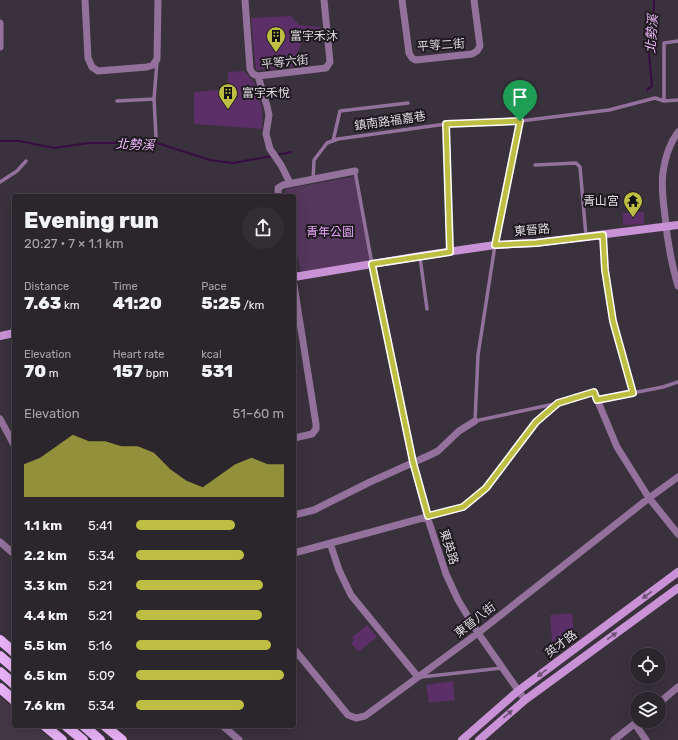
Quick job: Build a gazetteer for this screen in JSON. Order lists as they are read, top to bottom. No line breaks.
{"streets":{"street":["平等二街","平等六街","東晉路","東英路","東晉八街","英才路"],"lane":["鎮南路福嘉巷"]},"crossings":[["東晉路","東英路"],["東英路","東晉八街"],["東英路","英才路"]],"water":["北勢溪"],"parks":["青年公園"],"places":{"building":["富宇禾沐","富宇禾悅"],"temple":["青山宮"]},"page":{"heading":["Evening run","20:27 · 7 × 1.1 km"],"stats":[["Distance","7.63 km"],["Time","41:20"],["Pace","5:25 /km"],["Elevation","70 m"],["Heart rate","157 bpm"],["kcal","531"]],"chart":["Elevation","51–60 m"],"list":[{"name":"1.1 km","note":"5:41"},{"name":"2.2 km","note":"5:34"},{"name":"3.3 km","note":"5:21"},{"name":"4.4 km","note":"5:21"},{"name":"5.5 km","note":"5:16"},{"name":"6.5 km","note":"5:09"},{"name":"7.6 km","note":"5:34"}]}}
